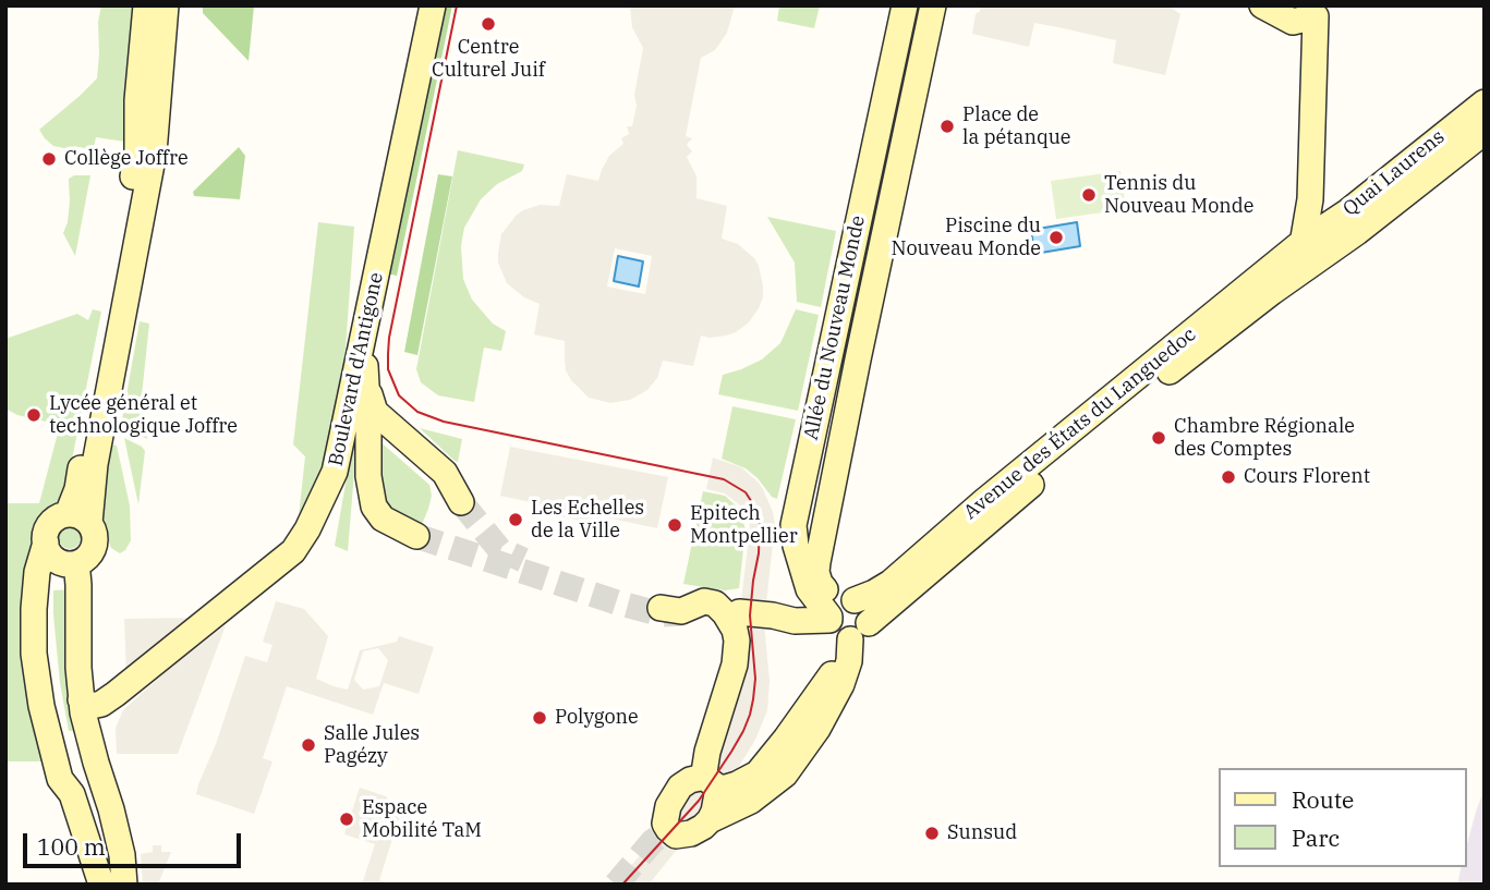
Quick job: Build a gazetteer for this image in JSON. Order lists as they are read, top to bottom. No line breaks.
{"streets":{"street":["Quai Laurens","Allée du Nouveau Monde","Boulevard d'Antigone","Avenue des États du Languedoc"]},"crossings":[["Quai Laurens","Avenue des États du Languedoc"],["Allée du Nouveau Monde","Avenue des États du Languedoc"]],"places":["Centre Culturel Juif","Place de la pétanque","Collège Joffre","Tennis du Nouveau Monde","Piscine du Nouveau Monde","Lycée général et technologique Joffre","Chambre Régionale des Comptes","Cours Florent","Les Echelles de la Ville","Epitech Montpellier","Polygone","Salle Jules Pagézy","Espace Mobilité TaM","Sunsud"],"legend":["Route","Parc"],"scale_bar":"100 m"}
